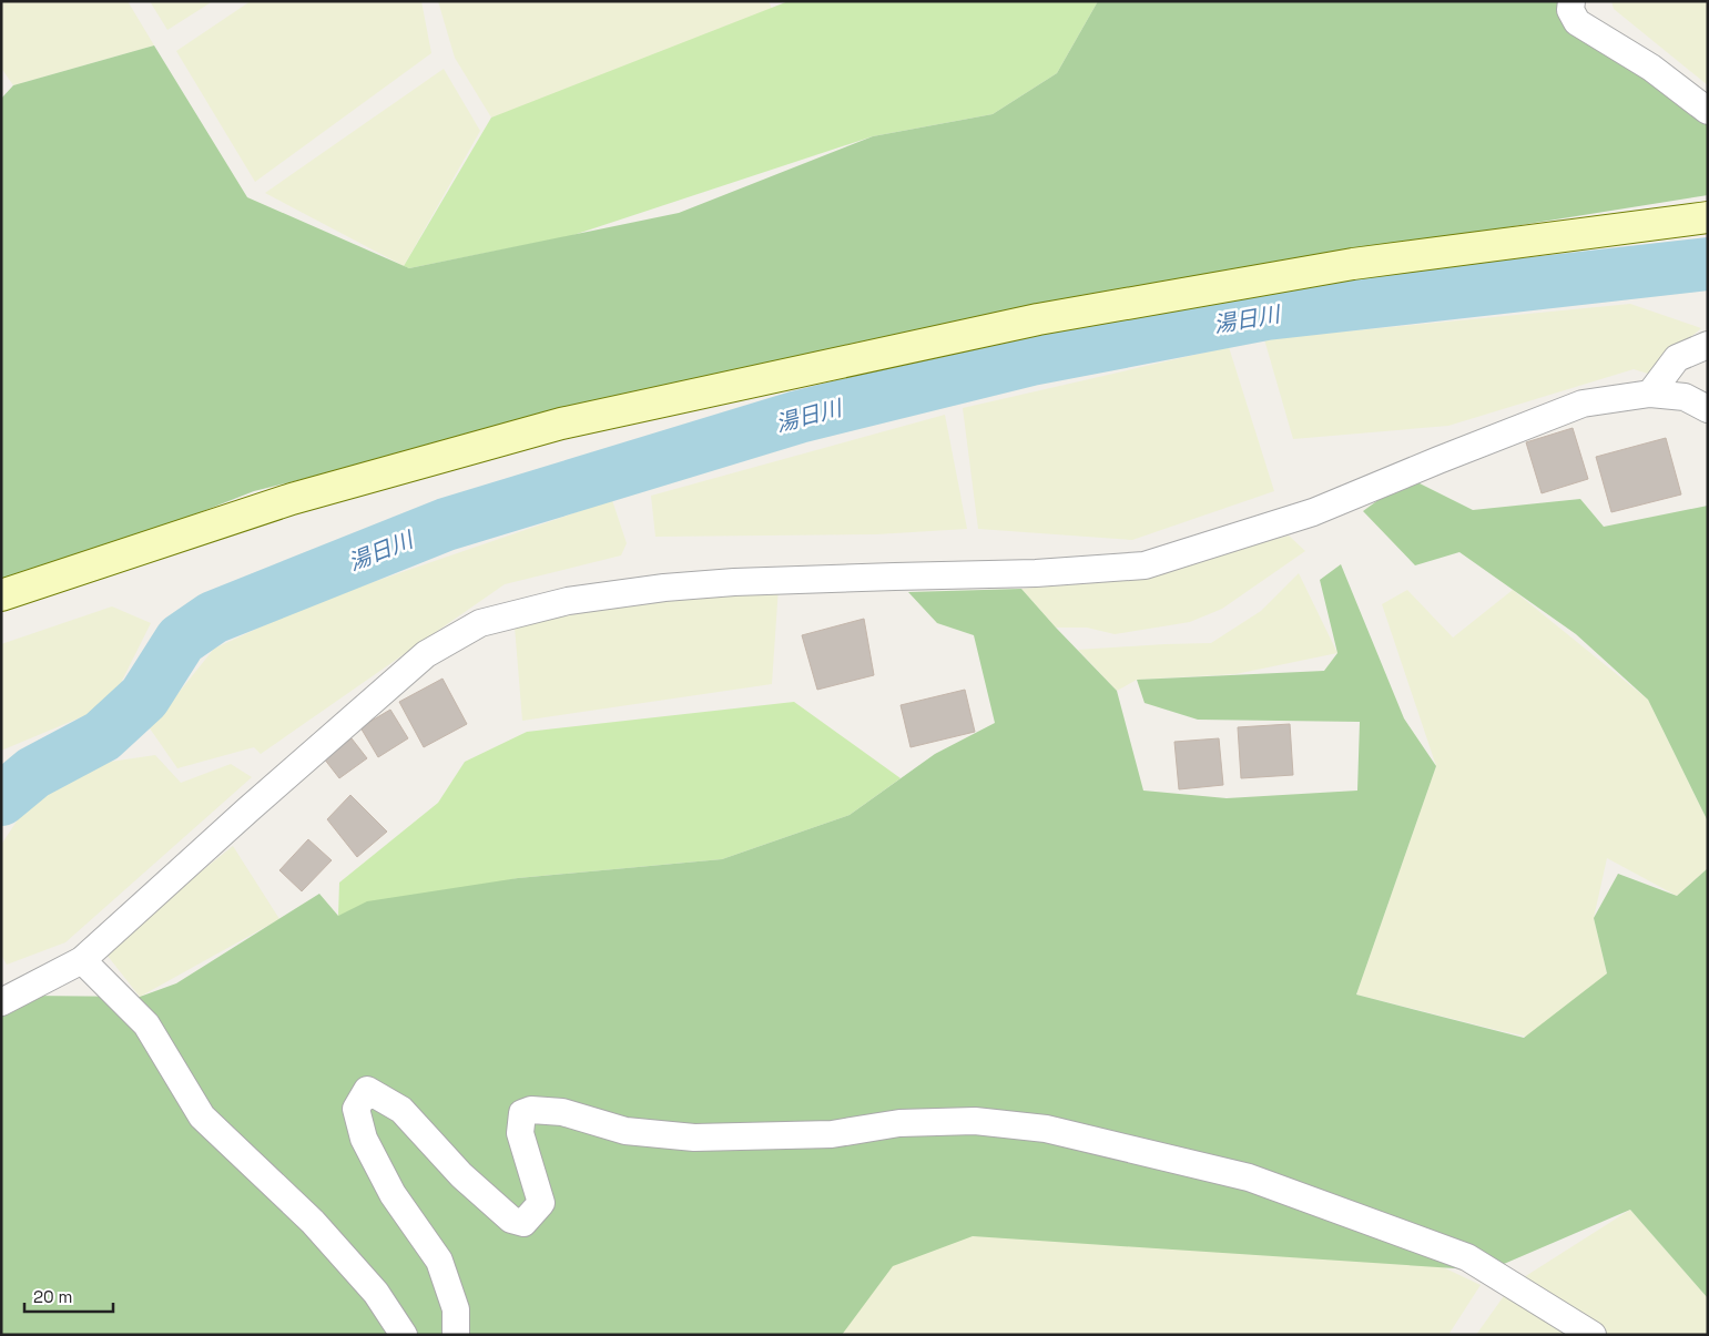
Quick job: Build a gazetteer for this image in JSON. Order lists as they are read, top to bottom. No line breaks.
{"water":["湯日川"],"scale_bar":"20 m"}
